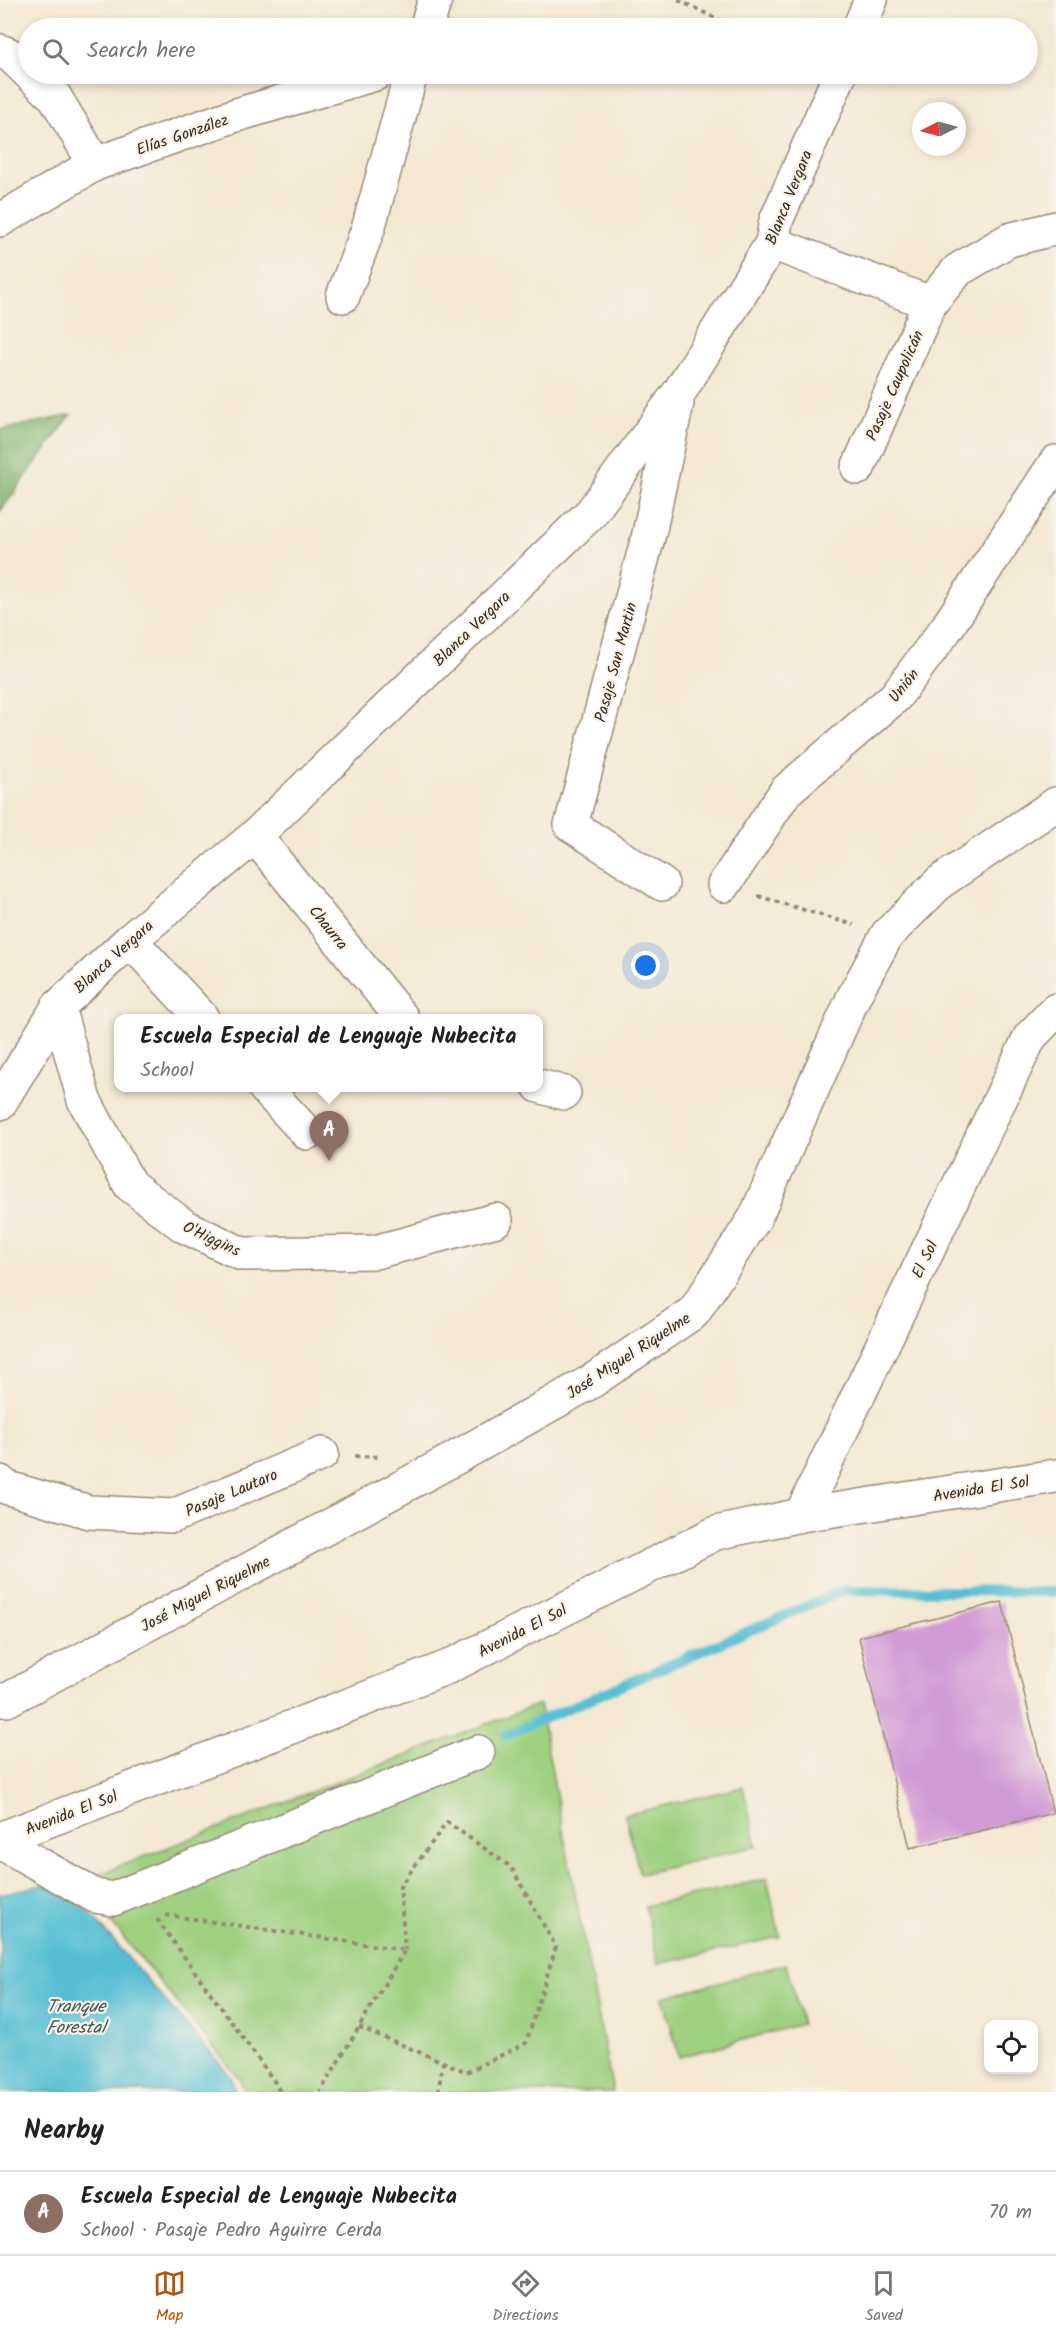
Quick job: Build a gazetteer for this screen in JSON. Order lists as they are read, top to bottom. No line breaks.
{"streets":{"street":["Elías González","Blanca Vergara","Pasaje Caupolicán","Pasaje San Martin","Unión","Chaurra","O'Higgins","El Sol","José Miguel Riquelme","Avenida El Sol","Pasaje Lautaro"]},"crossings":[["Blanca Vergara","Pasaje San Martin"],["Blanca Vergara","Chaurra"],["Blanca Vergara","O'Higgins"],["El Sol","Avenida El Sol"]],"water":["Tranque Forestal"],"north":"left","page":{"search":"Search here","popup":["Escuela Especial de Lenguaje Nubecita","School"],"pins":"A","heading":"Nearby","list":[{"mark":"A","name":"Escuela Especial de Lenguaje Nubecita","note":"School · Pasaje Pedro Aguirre Cerda","value":"70 m"}],"nav":["Map","Directions","Saved"]}}
